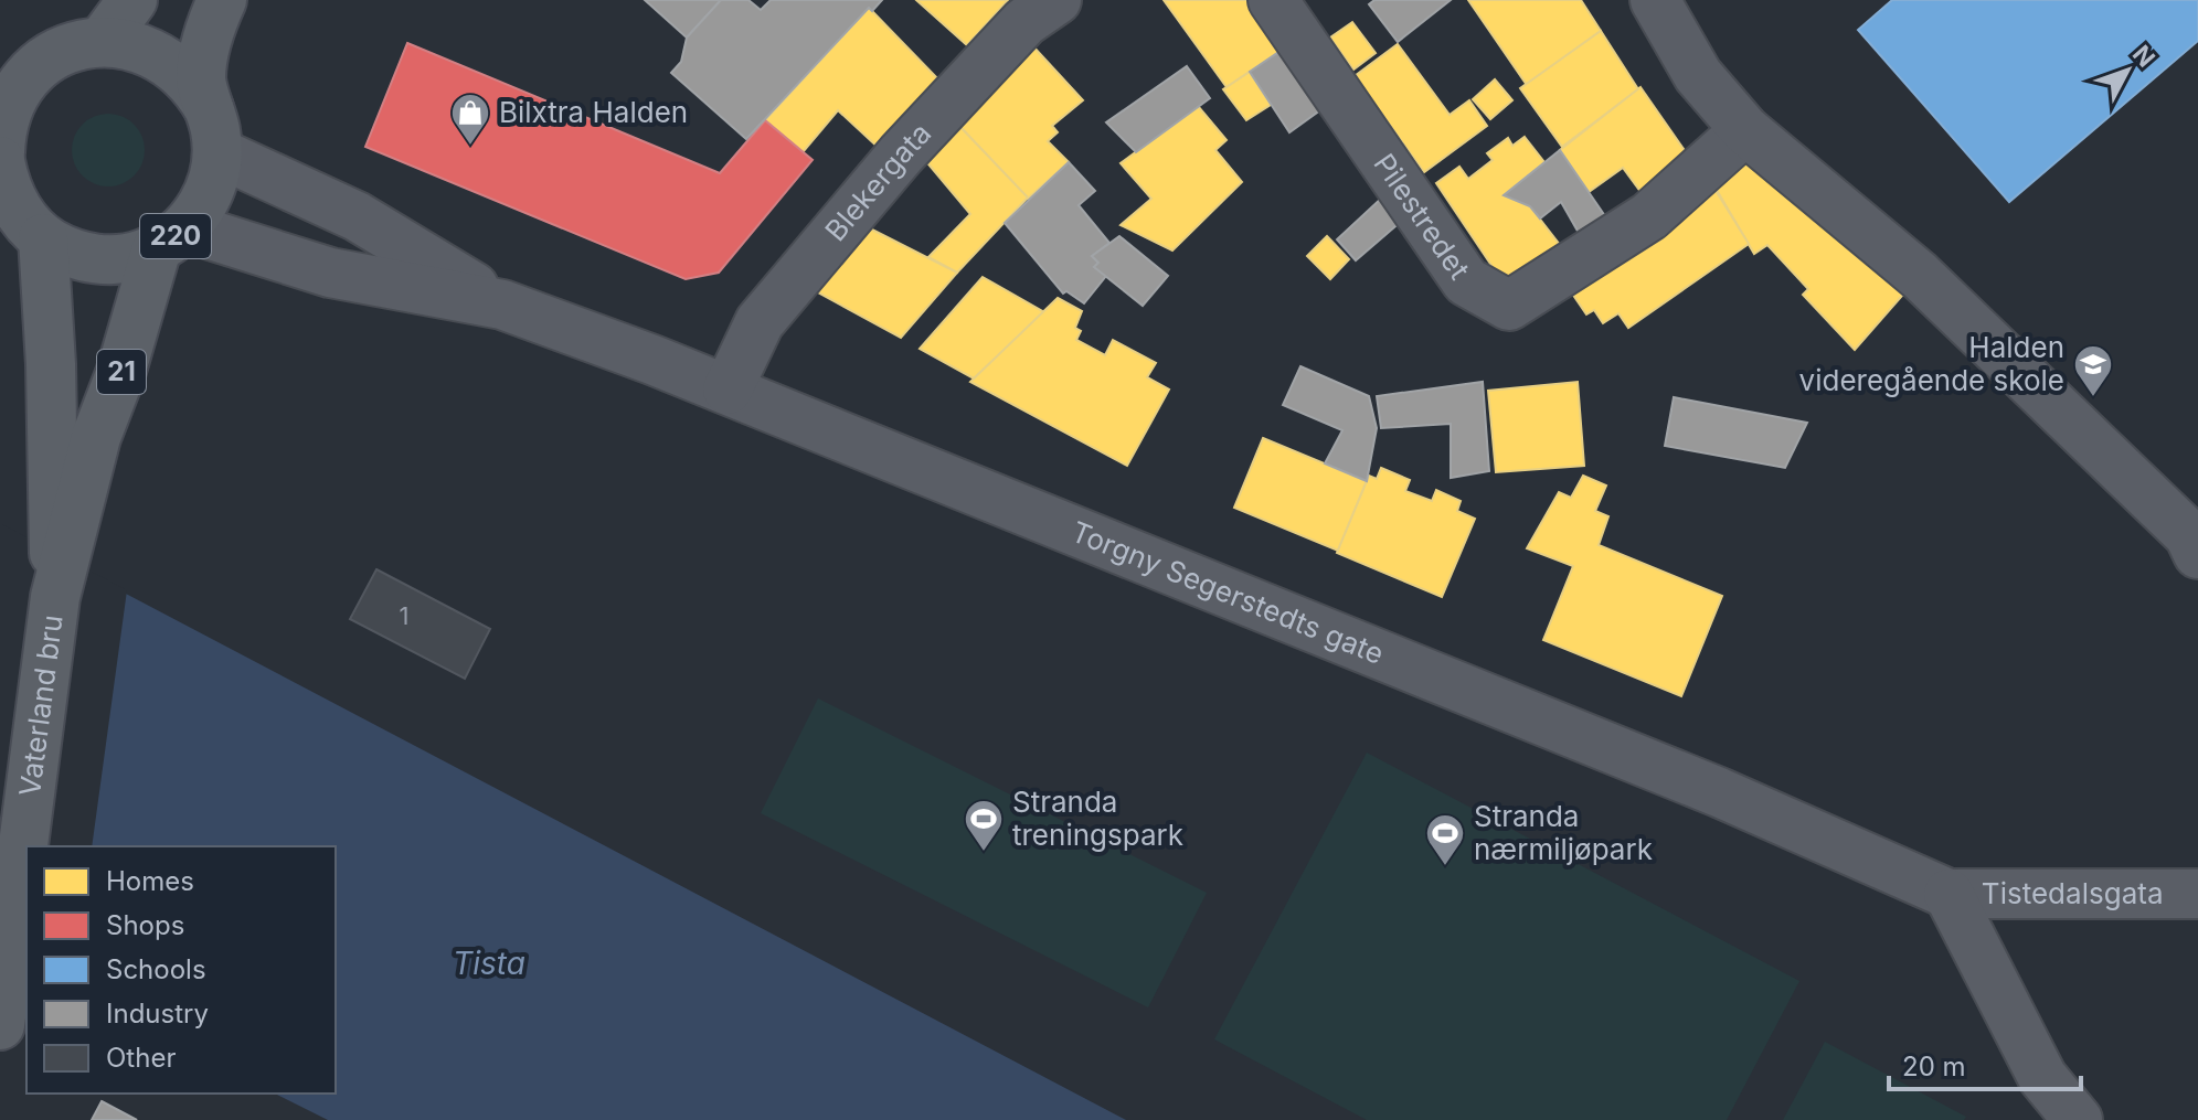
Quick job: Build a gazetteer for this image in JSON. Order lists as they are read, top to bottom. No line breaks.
{"streets":{"main road":["220","21","Vaterland bru"],"street":["Blekergata","Pilestredet","Torgny Segerstedts gate","Tistedalsgata"]},"crossings":[["Blekergata","Torgny Segerstedts gate"],["220","21"],["220","Torgny Segerstedts gate"],["21","Torgny Segerstedts gate"],["21","Vaterland bru"],["Torgny Segerstedts gate","Tistedalsgata"]],"water":["Tista"],"places":{"shop":["Bilxtra Halden"],"school or university":["Halden videregående skole"],"sports":["Stranda treningspark","Stranda nærmiljøpark"]},"house_numbers":["1"],"legend":["Homes","Shops","Schools","Industry","Other"],"scale_bar":"20 m","north":"top right"}
